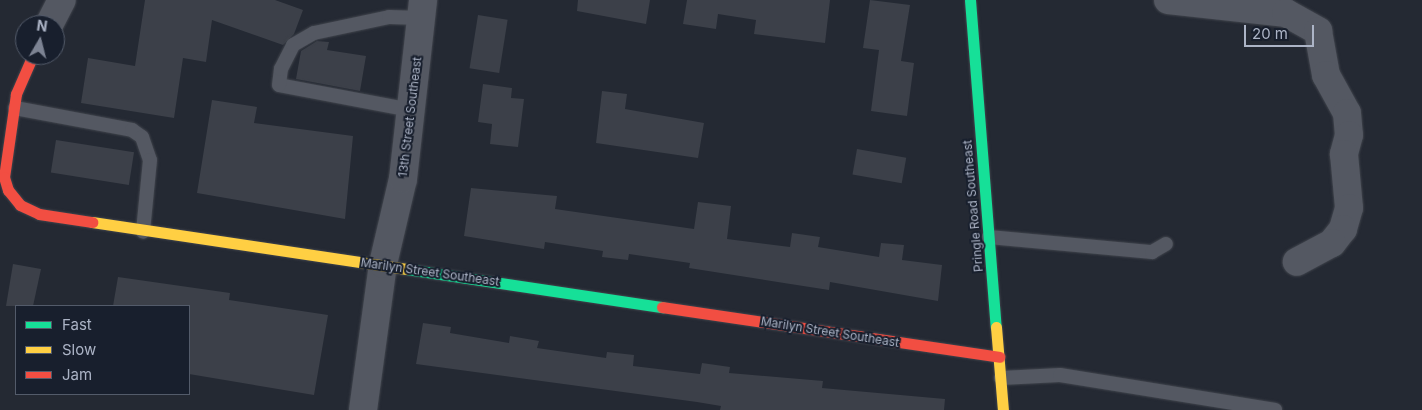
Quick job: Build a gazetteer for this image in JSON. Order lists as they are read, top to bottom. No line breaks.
{"streets":{"street":["13th Street Southeast","Pringle Road Southeast","Marilyn Street Southeast"]},"crossings":[["13th Street Southeast","Marilyn Street Southeast"],["Pringle Road Southeast","Marilyn Street Southeast"]],"legend":["Fast","Slow","Jam"],"scale_bar":"20 m","north":"top"}
